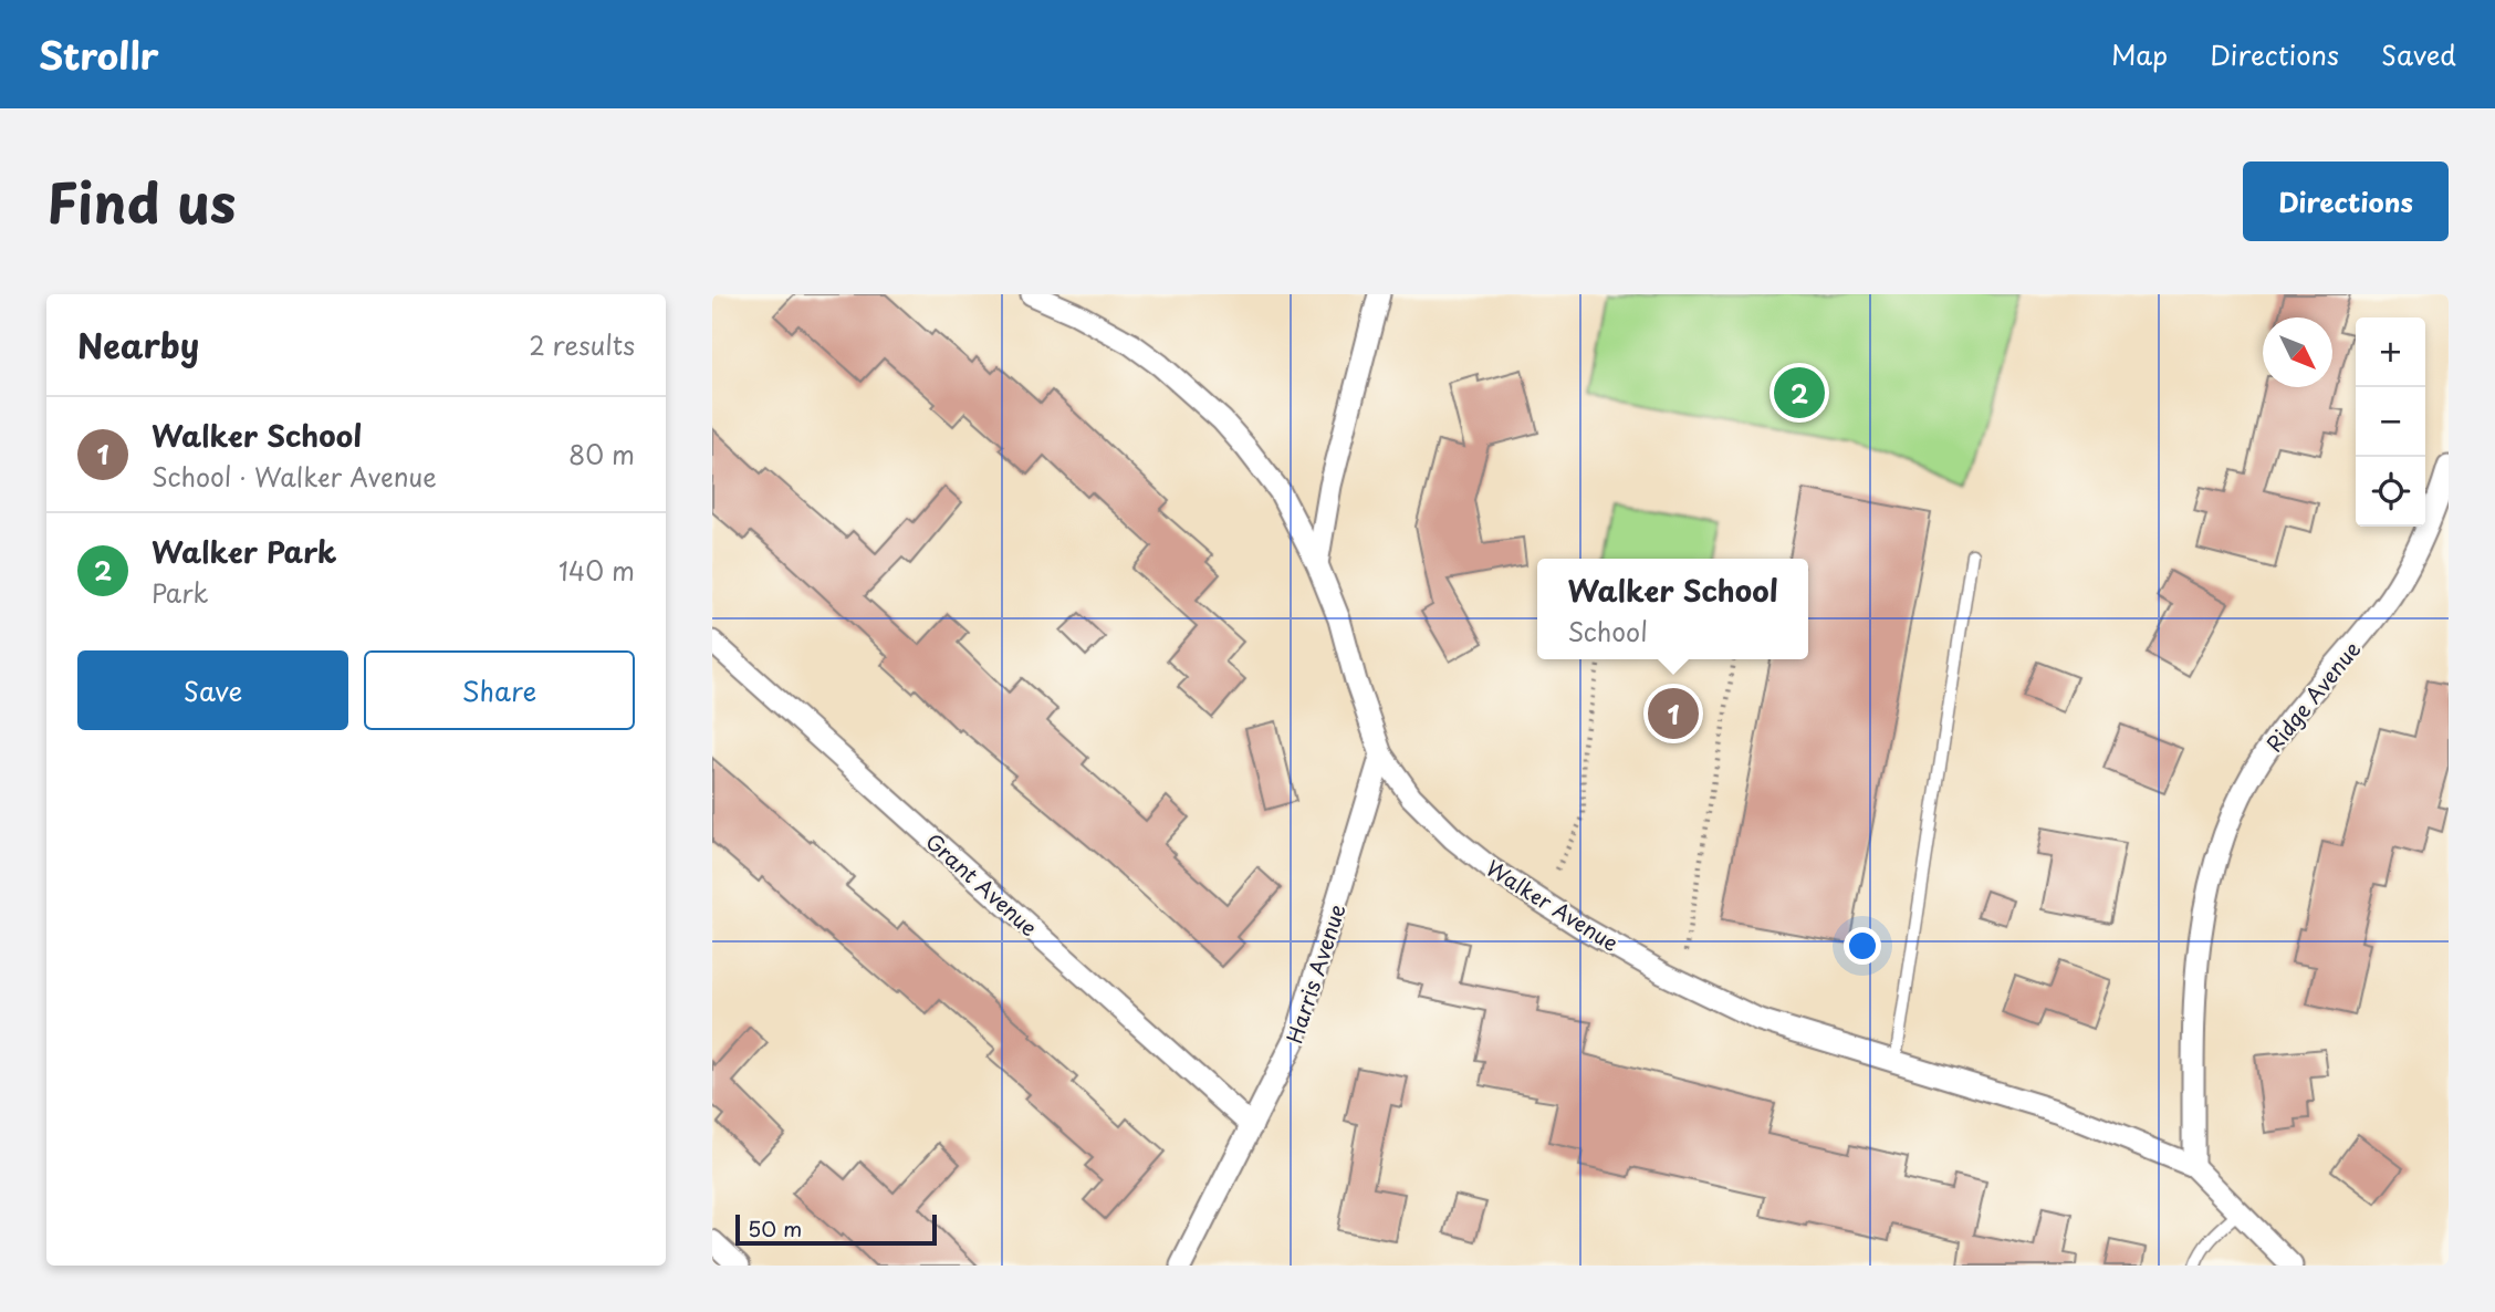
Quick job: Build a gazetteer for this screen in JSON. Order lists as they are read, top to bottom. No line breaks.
{"streets":{"street":["Ridge Avenue","Grant Avenue","Walker Avenue","Harris Avenue"]},"crossings":[["Ridge Avenue","Walker Avenue"],["Grant Avenue","Harris Avenue"],["Walker Avenue","Harris Avenue"]],"scale_bar":"50 m","north":"bottom right","page":{"header":"Strollr","nav":["Map","Directions","Saved"],"title":"Find us","buttons":["Directions",["Save","Share"]],"heading":["Nearby","2 results"],"map_buttons":["+","−"],"pins":["2","1"],"list":[{"mark":"1","name":"Walker School","note":"School · Walker Avenue","value":"80 m"},{"mark":"2","name":"Walker Park","note":"Park","value":"140 m"}],"popup":["Walker School","School"],"scale":"50 m"}}
